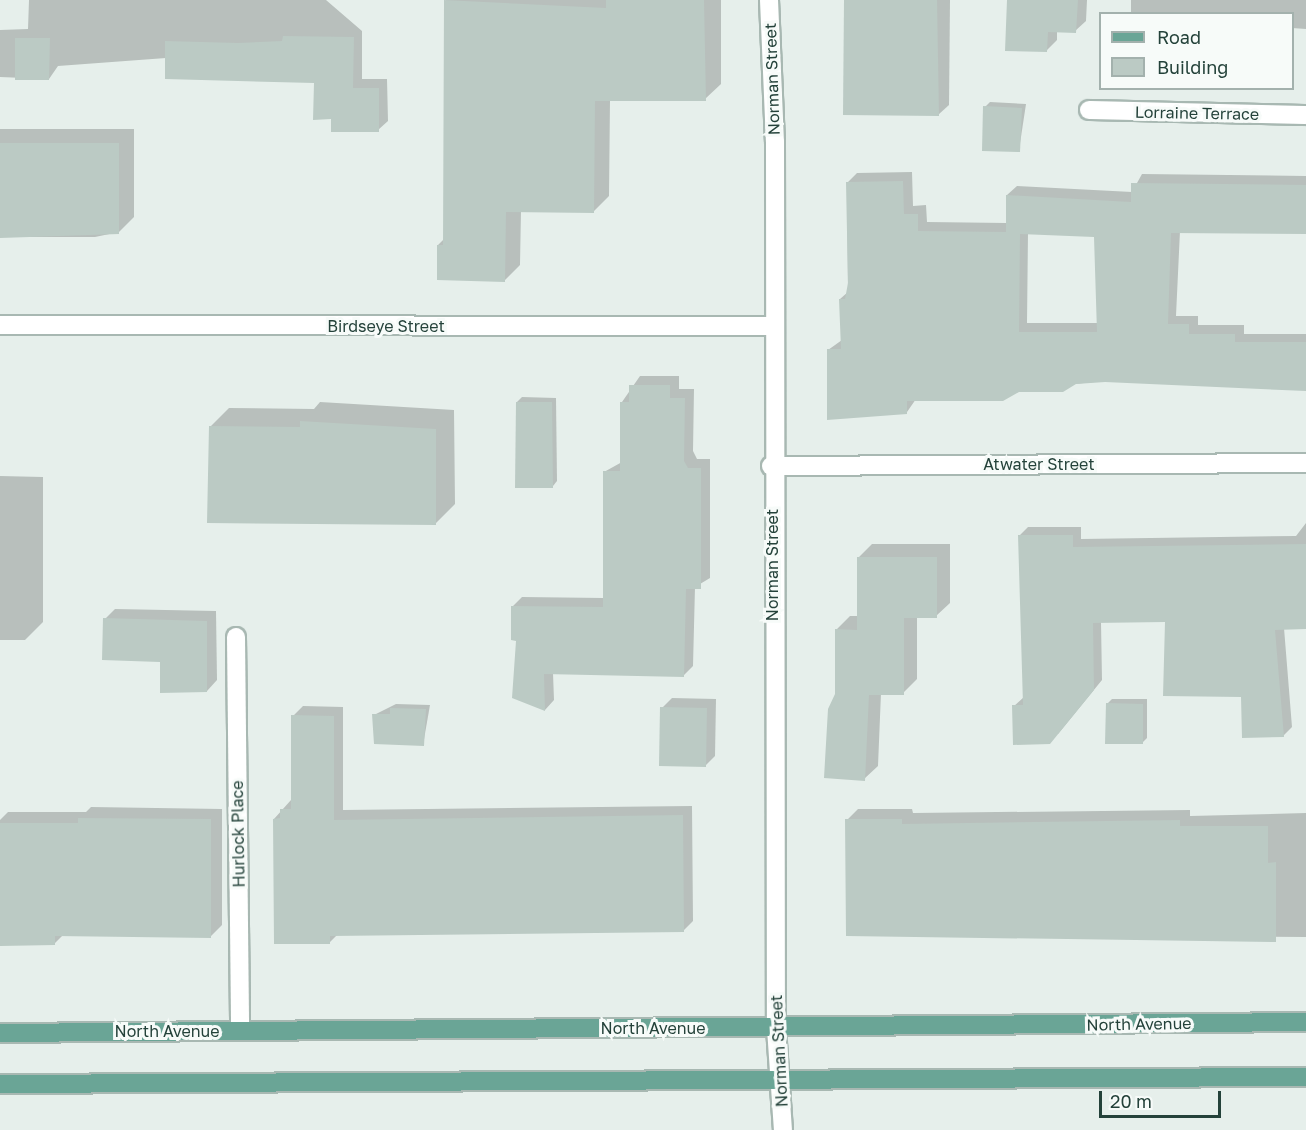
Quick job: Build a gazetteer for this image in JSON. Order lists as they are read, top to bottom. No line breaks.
{"streets":{"main road":["North Avenue"],"street":["Norman Street","Lorraine Terrace","Birdseye Street","Atwater Street","Hurlock Place"]},"crossings":[["Norman Street","Birdseye Street"],["Norman Street","Atwater Street"],["Norman Street","North Avenue"],["Hurlock Place","North Avenue"]],"legend":["Road","Building"],"scale_bar":"20 m"}
